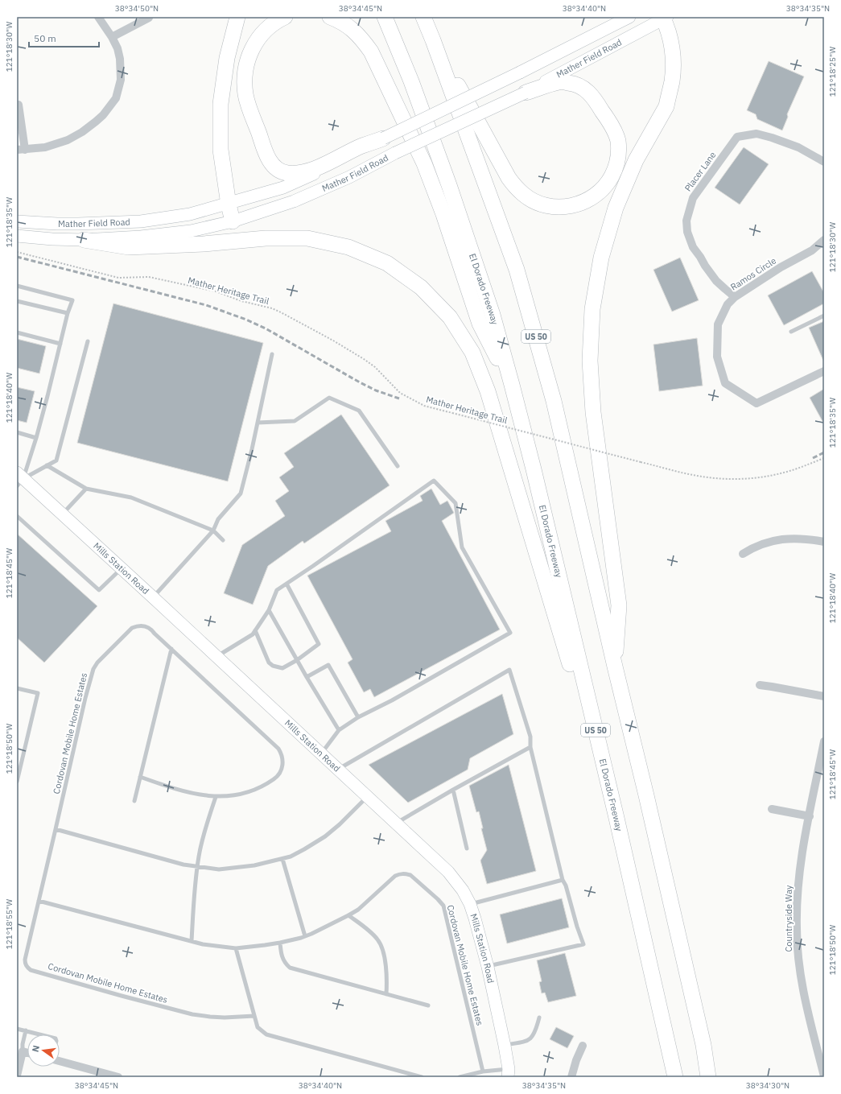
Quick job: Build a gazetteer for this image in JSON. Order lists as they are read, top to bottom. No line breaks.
{"streets":{"highway":["El Dorado Freeway","US 50"],"main road":["Mather Field Road","Mills Station Road"],"street":["Placer Lane","Ramos Circle","Countryside Way"],"lane":["Cordovan Mobile Home Estates"],"path":["Mather Heritage Trail"]},"crossings":[["Placer Lane","Ramos Circle"]],"scale_bar":"50 m","north":"left","coordinates":["38°34'50\"N","38°34'45\"N","38°34'40\"N","38°34'35\"N","121°18'30\"W","121°18'25\"W","121°18'35\"W","121°18'40\"W","121°18'45\"W","121°18'50\"W","121°18'55\"W","38°34'30\"N"]}
